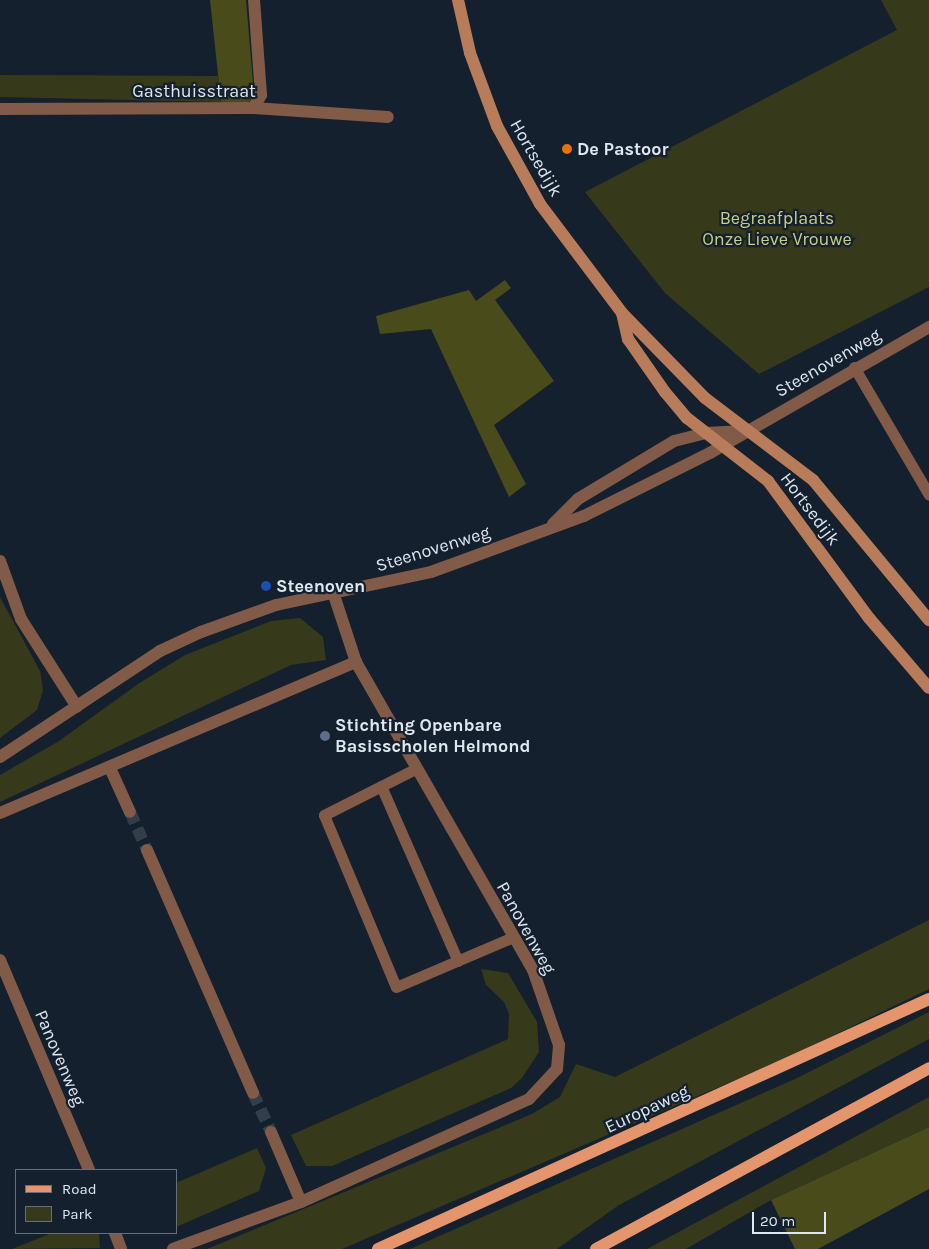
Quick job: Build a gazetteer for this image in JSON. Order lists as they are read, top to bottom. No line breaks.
{"streets":{"main road":["Europaweg"],"street":["Gasthuisstraat","Hortsedijk","Steenovenweg","Panovenweg"]},"crossings":[["Hortsedijk","Steenovenweg"],["Steenovenweg","Panovenweg"]],"parks":["Begraafplaats Onze Lieve Vrouwe"],"places":["De Pastoor","Steenoven","Stichting Openbare Basisscholen Helmond"],"legend":["Road","Park"],"scale_bar":"20 m"}
